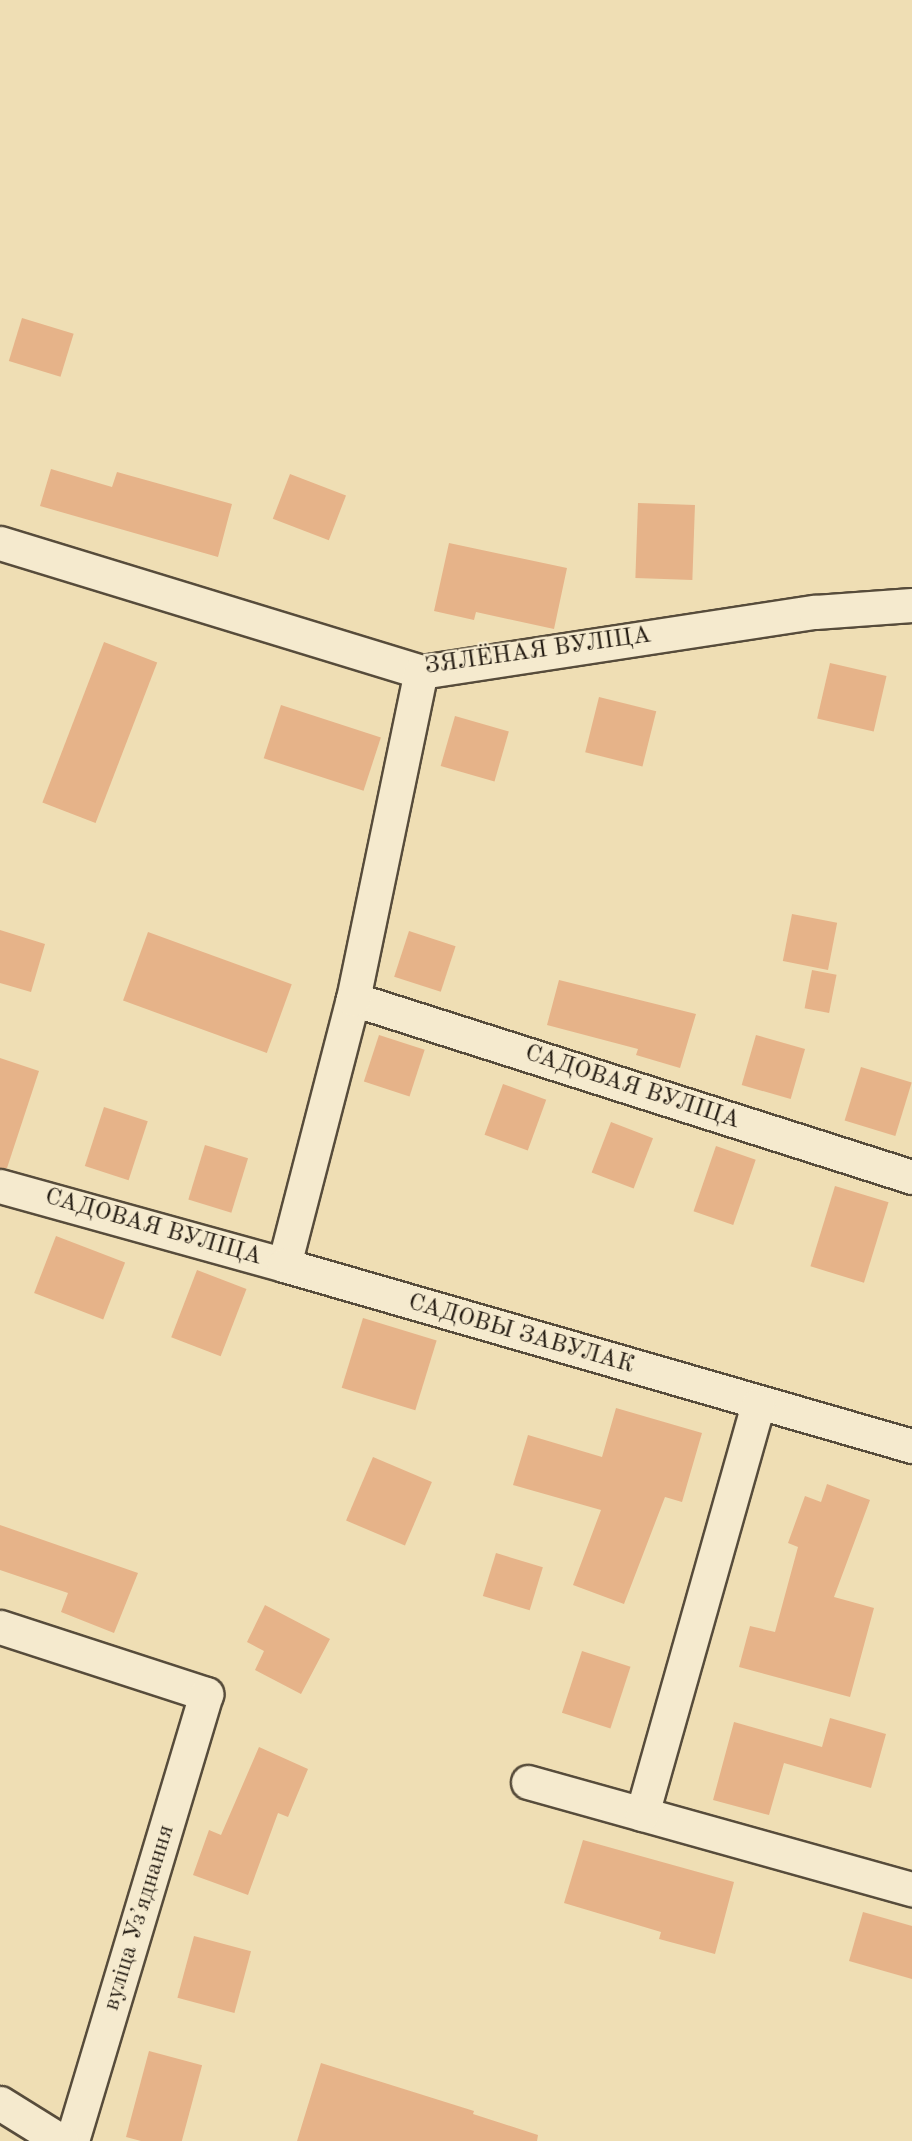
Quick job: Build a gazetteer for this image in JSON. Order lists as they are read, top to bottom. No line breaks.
{"streets":{"street":["ЗЯЛЁНАЯ ВУЛІЦА","САДОВАЯ ВУЛІЦА","САДОВЫ ЗАВУЛАК","вуліца Узʼяднання"]},"crossings":[["ЗЯЛЁНАЯ ВУЛІЦА","САДОВАЯ ВУЛІЦА"],["САДОВАЯ ВУЛІЦА","САДОВЫ ЗАВУЛАК"]]}
